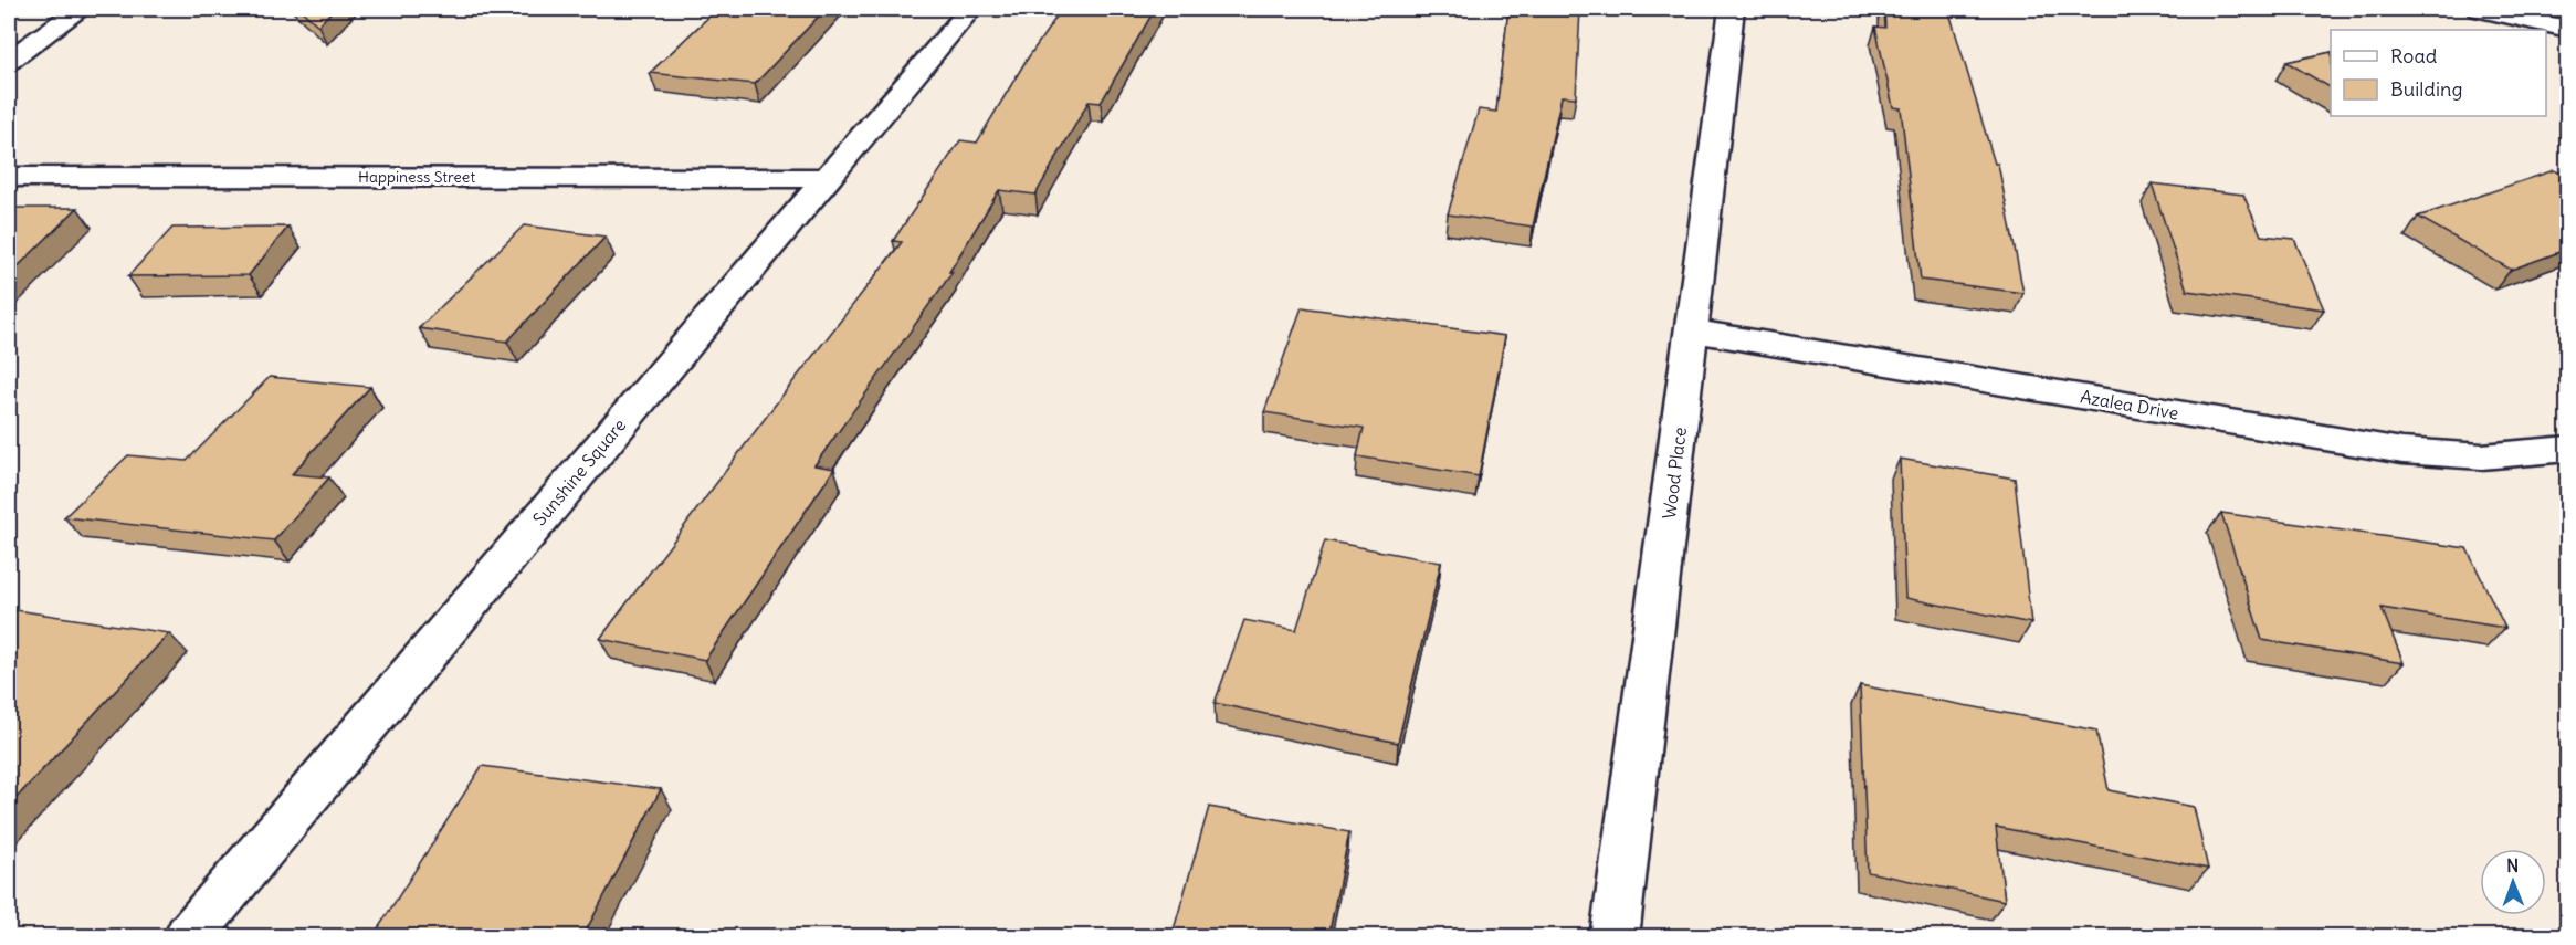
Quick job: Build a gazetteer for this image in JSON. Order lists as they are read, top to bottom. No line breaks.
{"streets":{"street":["Happiness Street","Azalea Drive","Sunshine Square","Wood Place"]},"crossings":[["Happiness Street","Sunshine Square"],["Azalea Drive","Wood Place"]],"legend":["Road","Building"],"north":"top"}
